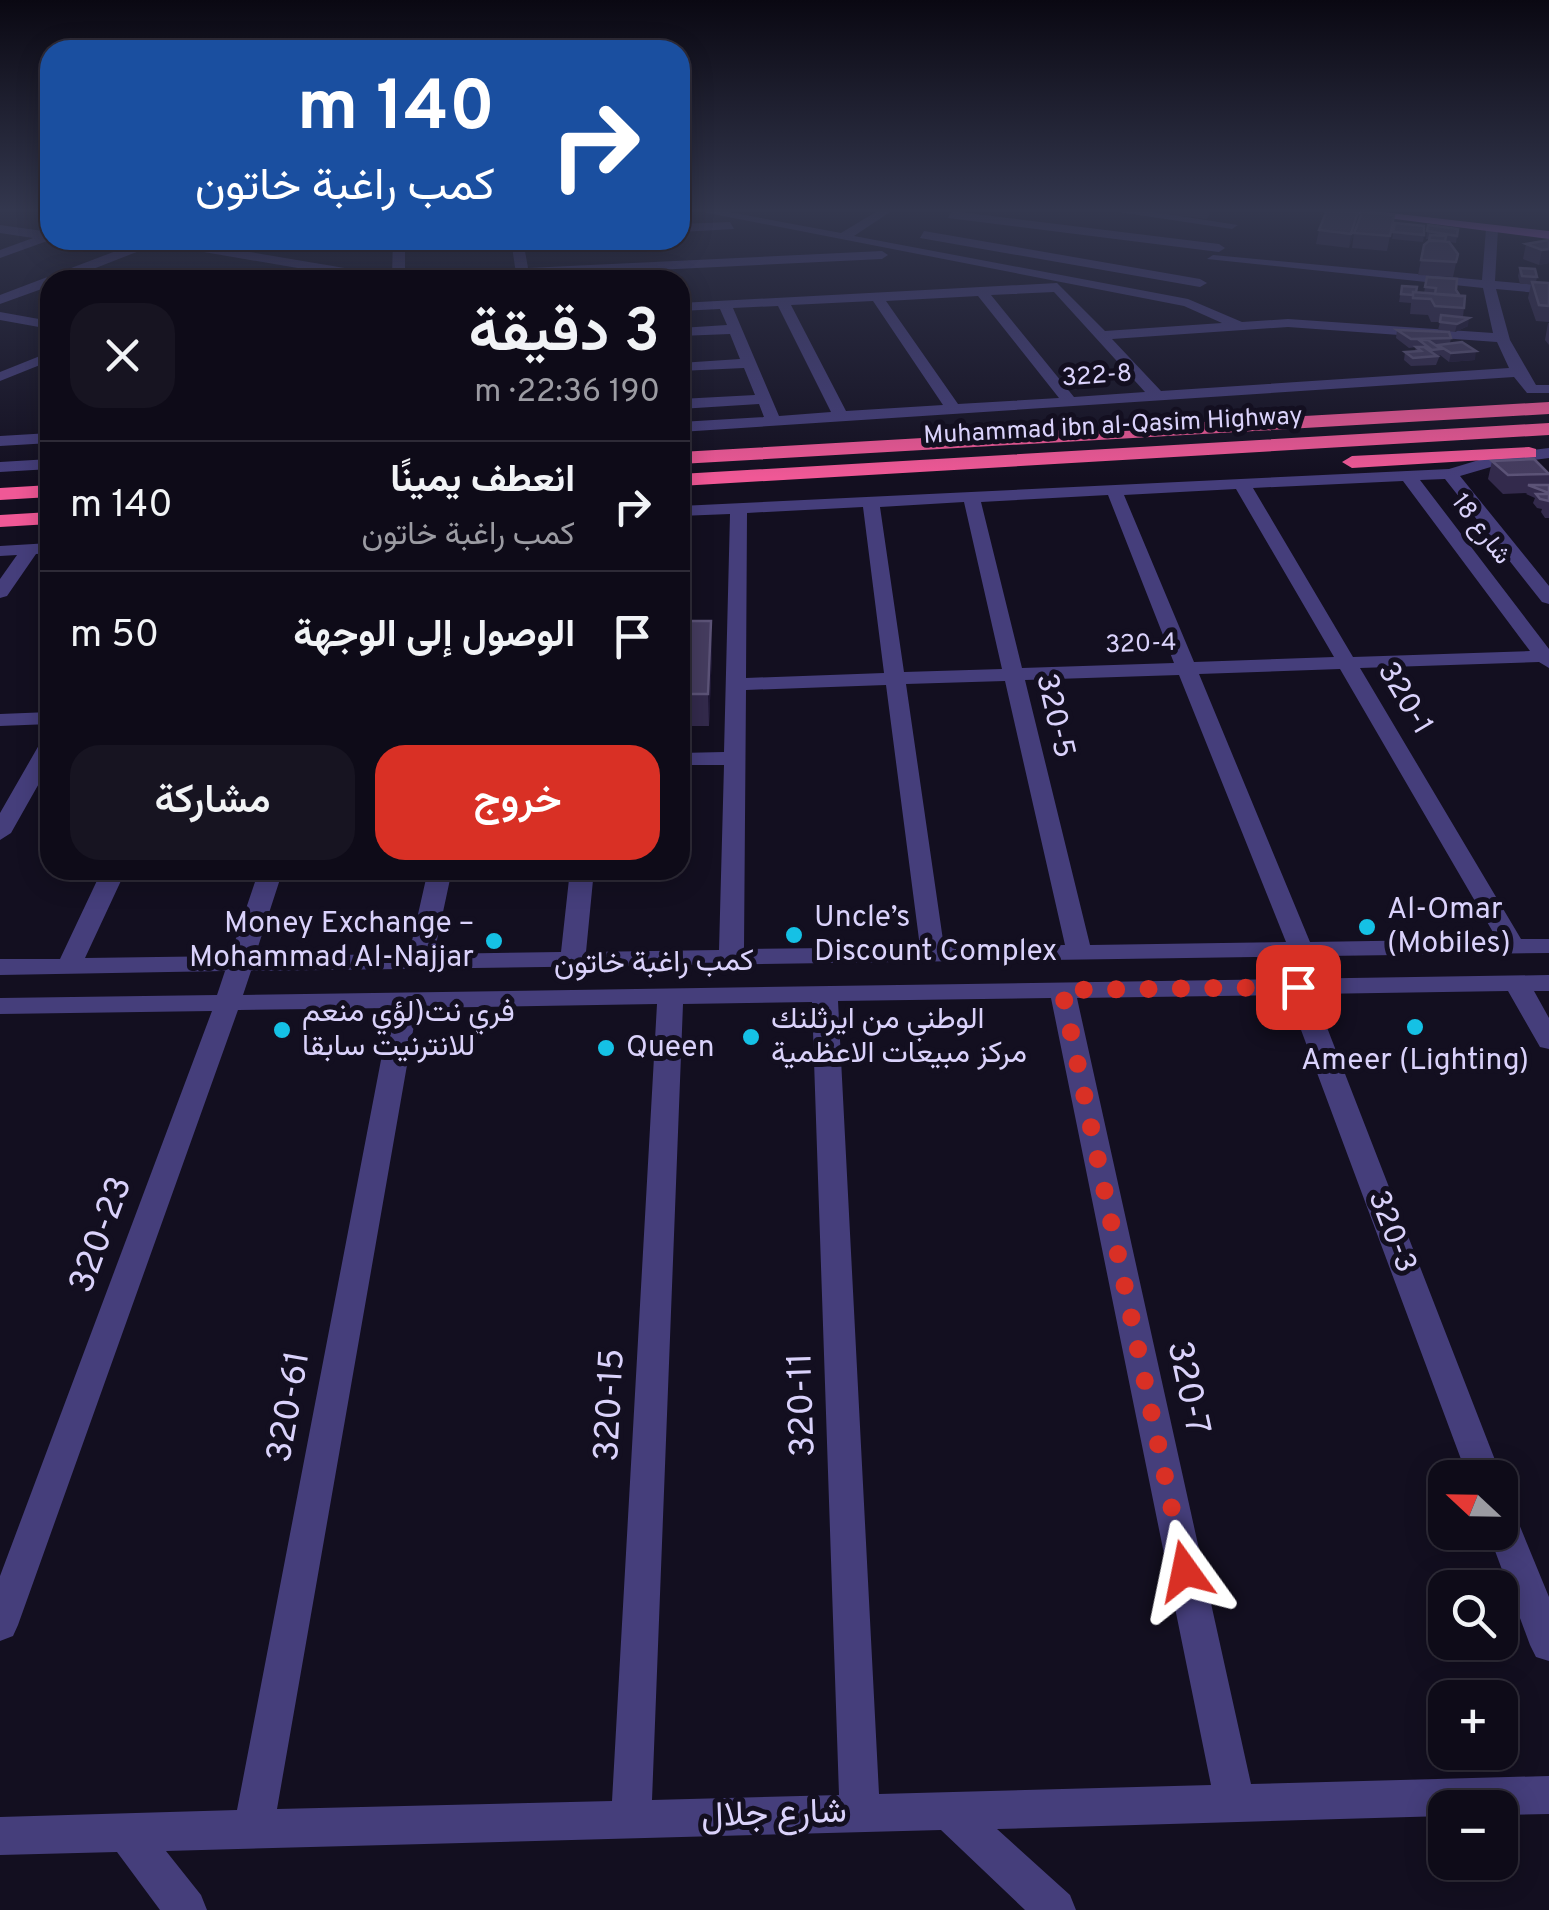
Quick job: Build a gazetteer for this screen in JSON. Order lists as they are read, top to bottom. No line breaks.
{"streets":{"highway":["Muhammad ibn al-Qasim Highway"],"street":["322-8","شارع 18","320-4","320-1","320-5","كمب راغبة خاتون","320-3","320-23","320-7","320-15","320-11","320-61","شارع جلال"]},"crossings":[["شارع 18","320-4"],["320-4","320-1"],["320-4","320-5"],["320-1","كمب راغبة خاتون"],["320-5","كمب راغبة خاتون"],["كمب راغبة خاتون","320-3"],["كمب راغبة خاتون","320-23"],["كمب راغبة خاتون","320-7"],["كمب راغبة خاتون","320-15"],["كمب راغبة خاتون","320-11"],["كمب راغبة خاتون","320-61"],["320-7","شارع جلال"],["320-15","شارع جلال"],["320-11","شارع جلال"],["320-61","شارع جلال"]],"places":["Al-Omar (Mobiles)","Uncle’s Discount Complex","Money Exchange – Mohammad Al-Najjar","Ameer (Lighting)","فري نت(لؤي منعم للانترنيت سابقا","الوطني من ايرثلنك مركز مبيعات الاعظمية","Queen"],"north":"left","page":{"turn":["140 m","كمب راغبة خاتون"],"heading":["3 دقيقة","190 m · 22:36"],"list":[{"name":"انعطف يمينًا","note":"كمب راغبة خاتون","value":"140 m"},{"name":"الوصول إلى الوجهة","value":"50 m"}],"buttons":["خروج","مشاركة"],"map_buttons":["+","−"]}}
